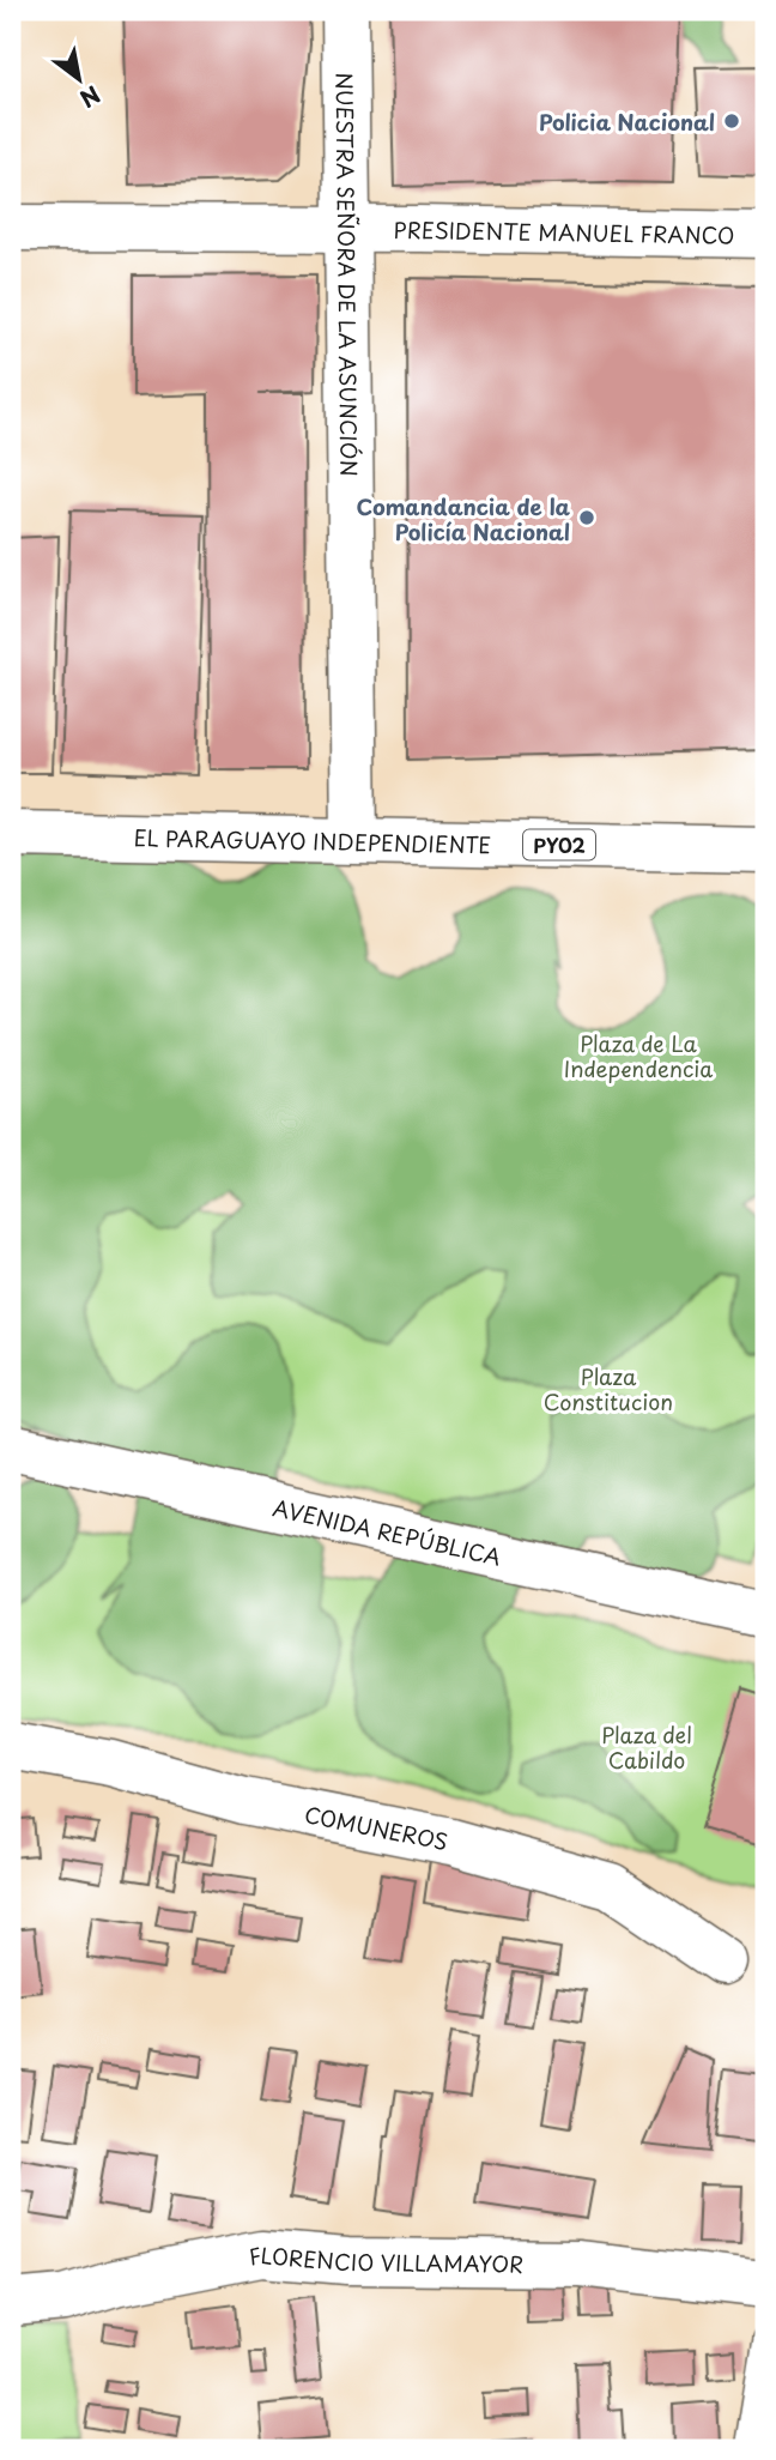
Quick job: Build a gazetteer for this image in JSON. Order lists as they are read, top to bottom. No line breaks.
{"streets":{"main road":["PRESIDENTE MANUEL FRANCO","NUESTRA SEÑORA DE LA ASUNCIÓN","EL PARAGUAYO INDEPENDIENTE","PY02","AVENIDA REPÚBLICA","COMUNEROS","FLORENCIO VILLAMAYOR"]},"crossings":[["PRESIDENTE MANUEL FRANCO","NUESTRA SEÑORA DE LA ASUNCIÓN"],["NUESTRA SEÑORA DE LA ASUNCIÓN","EL PARAGUAYO INDEPENDIENTE"]],"parks":["Plaza de La Independencia","Plaza Constitucion","Plaza del Cabildo"],"places":["Policia Nacional","Comandancia de la Policía Nacional"],"north":"bottom right"}
